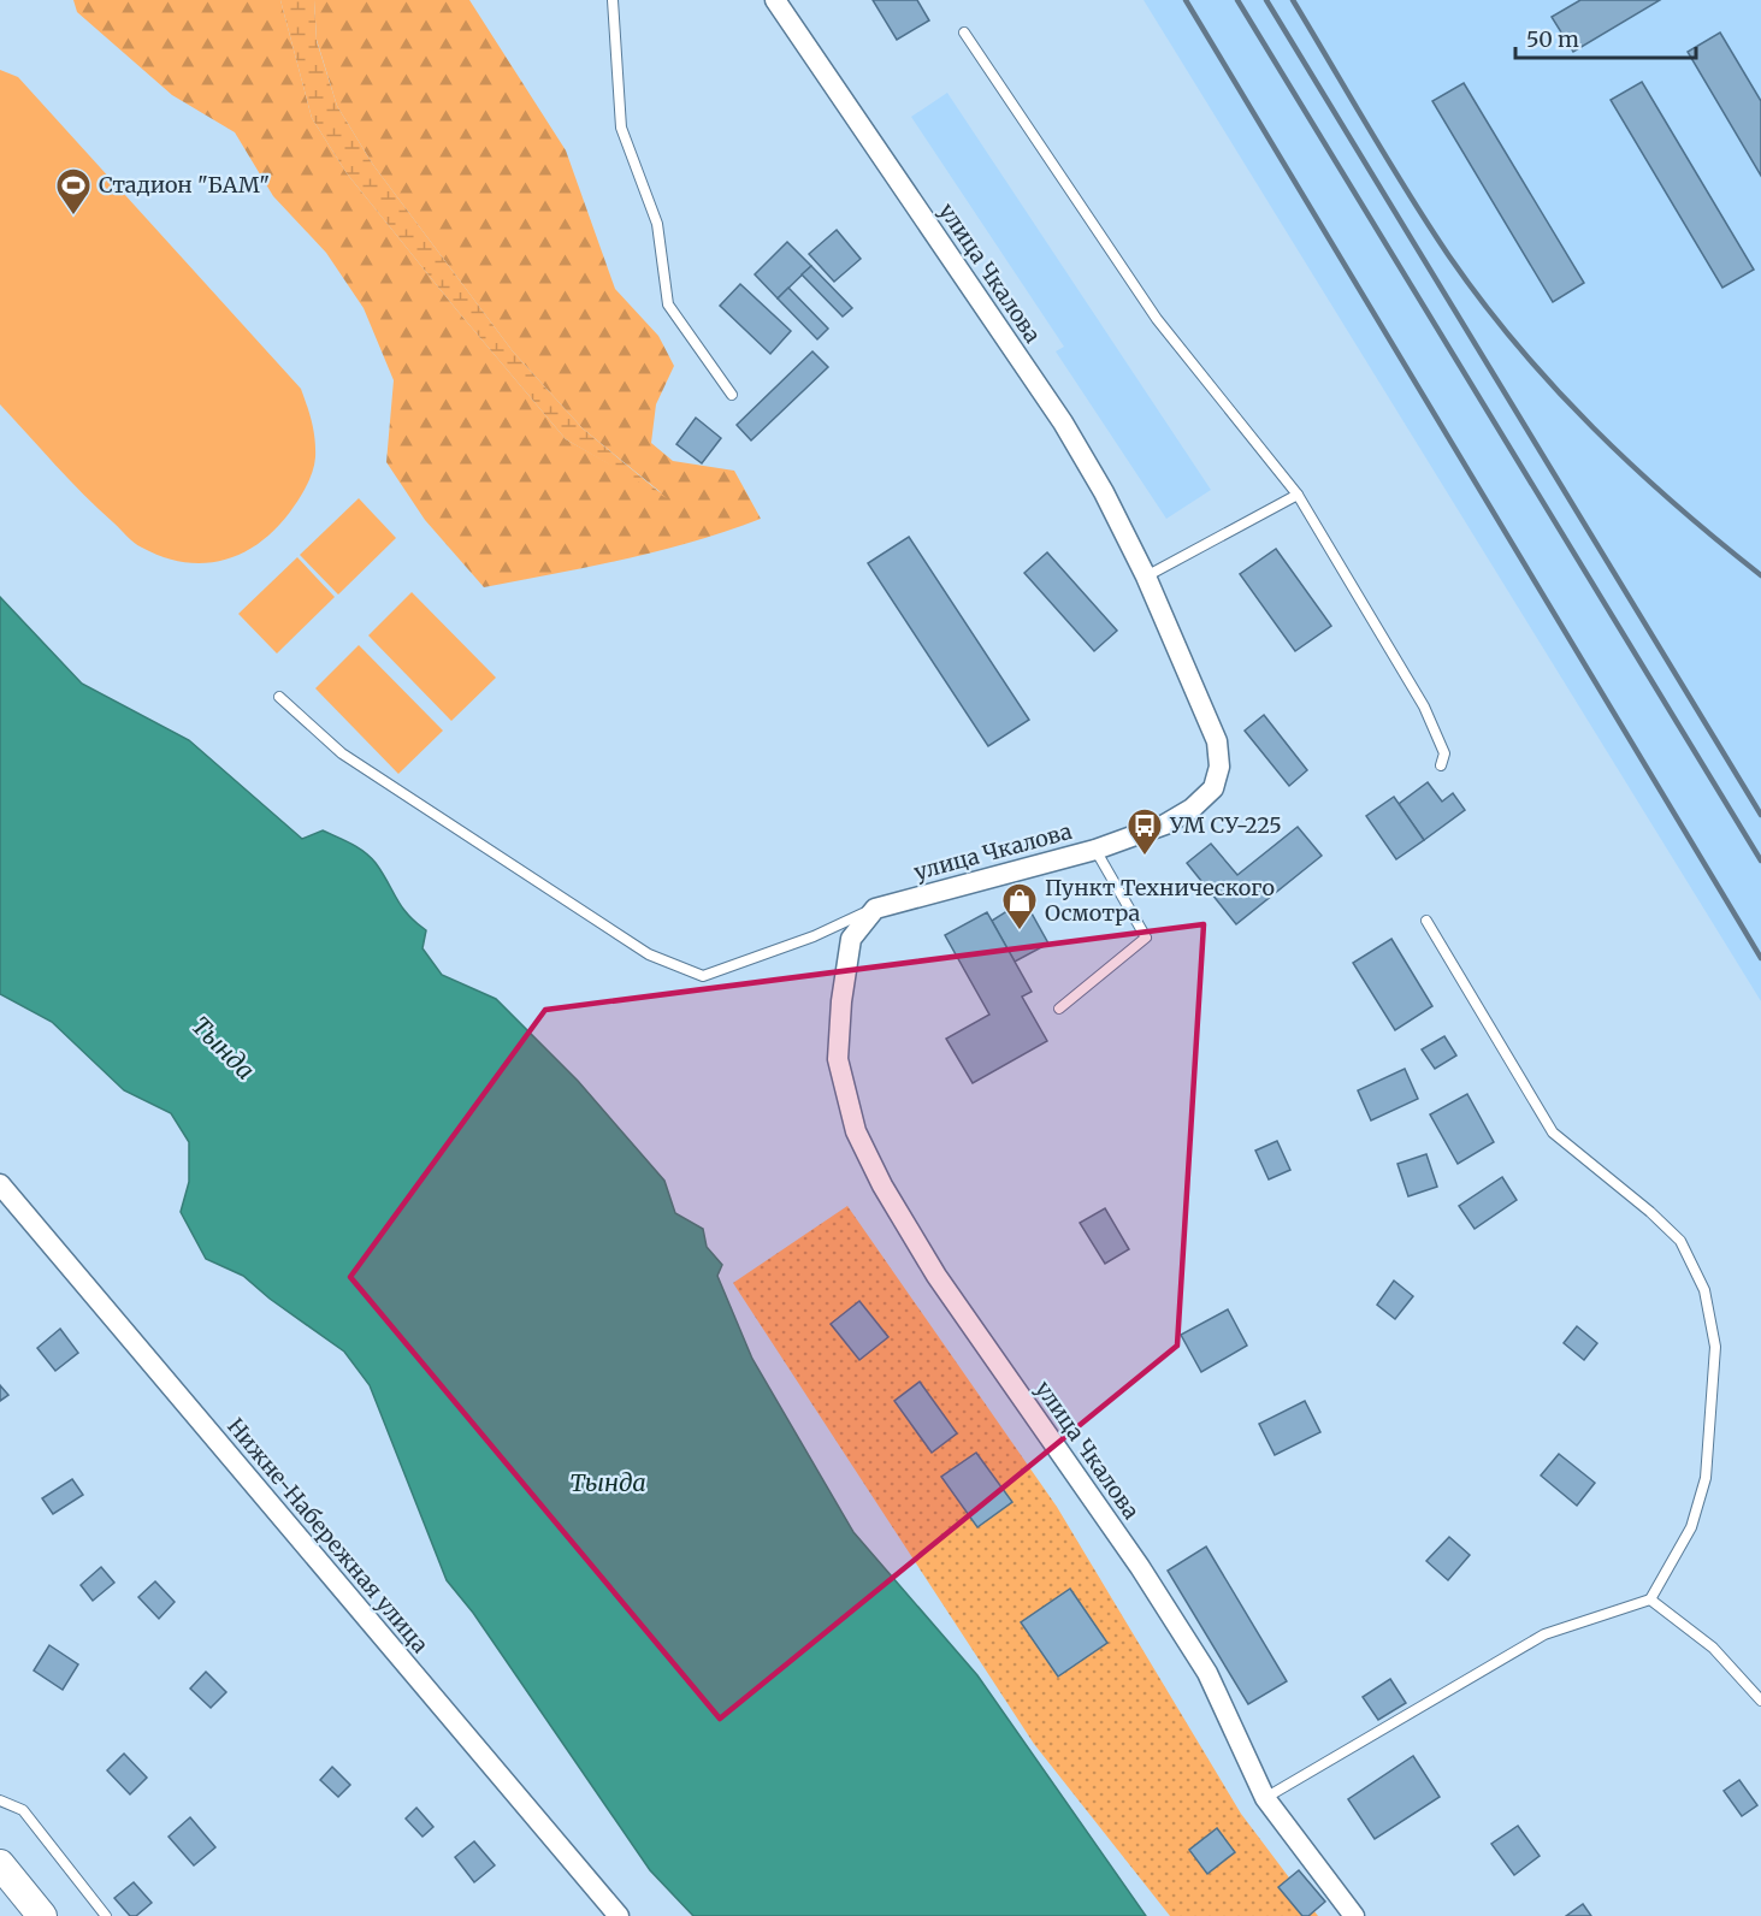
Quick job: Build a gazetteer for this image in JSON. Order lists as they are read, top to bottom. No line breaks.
{"streets":{"street":["улица Чкалова","Нижне-Набережная улица"]},"water":["Тында"],"places":{"sports":["Стадион \"БАМ\""],"bus stop":["УМ СУ-225"],"shop":["Пункт Технического Осмотра"]},"scale_bar":"50 m"}
